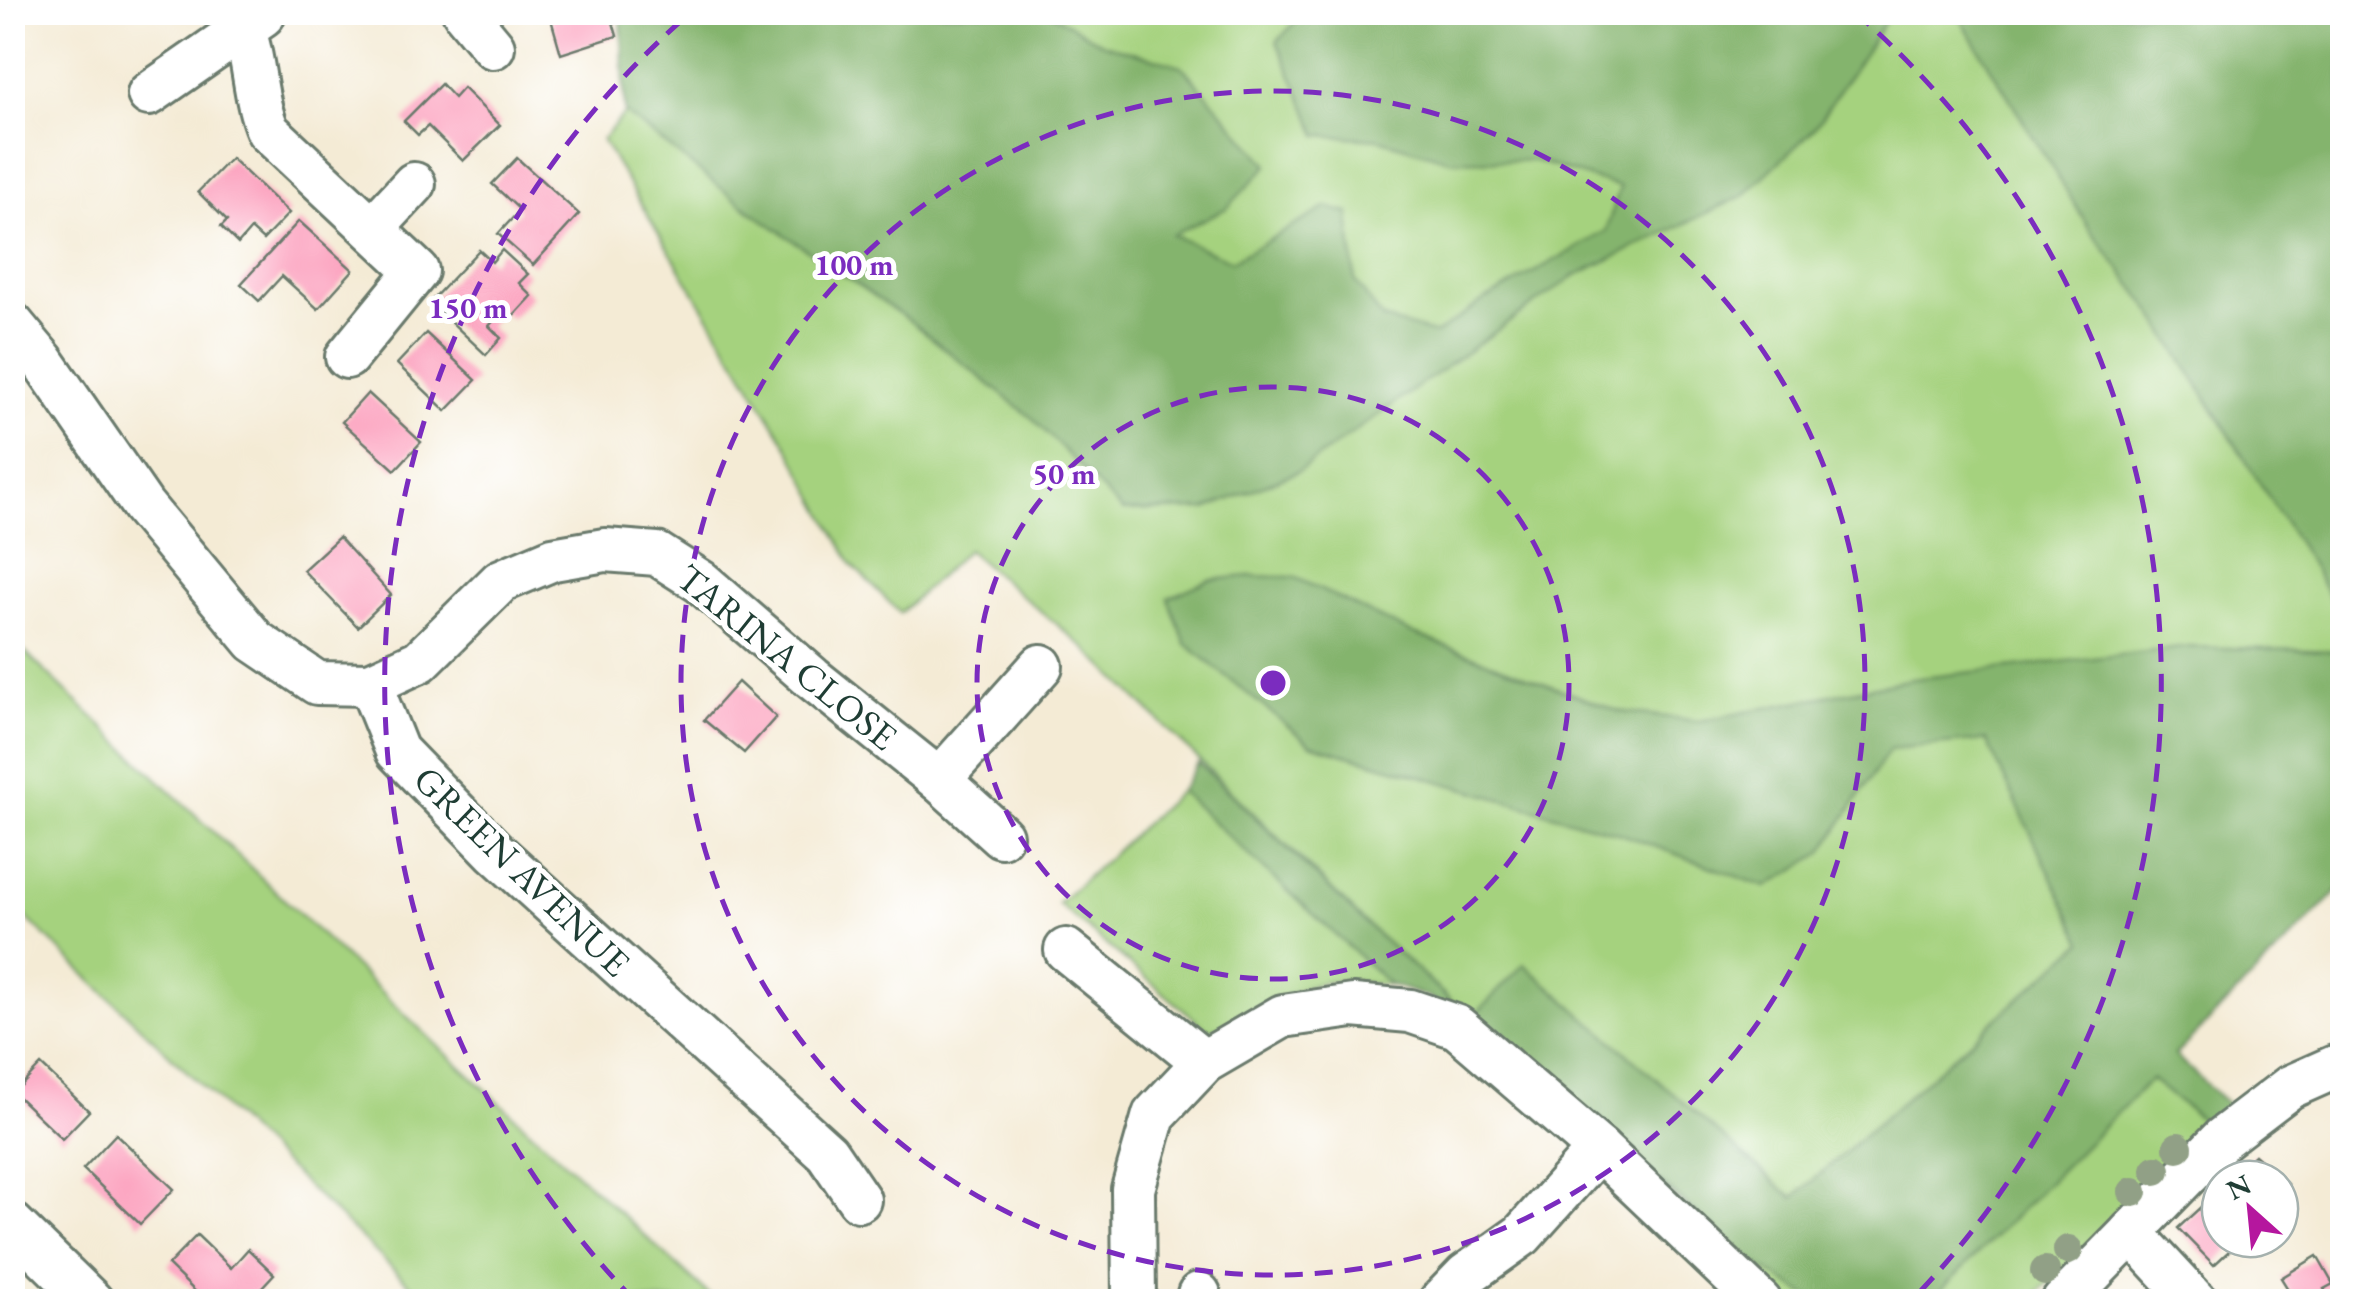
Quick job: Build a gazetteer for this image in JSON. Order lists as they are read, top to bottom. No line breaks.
{"streets":{"street":["TARINA CLOSE","GREEN AVENUE"]},"crossings":[["TARINA CLOSE","GREEN AVENUE"]],"north":"top left","rings":["100 m","150 m","50 m"]}
